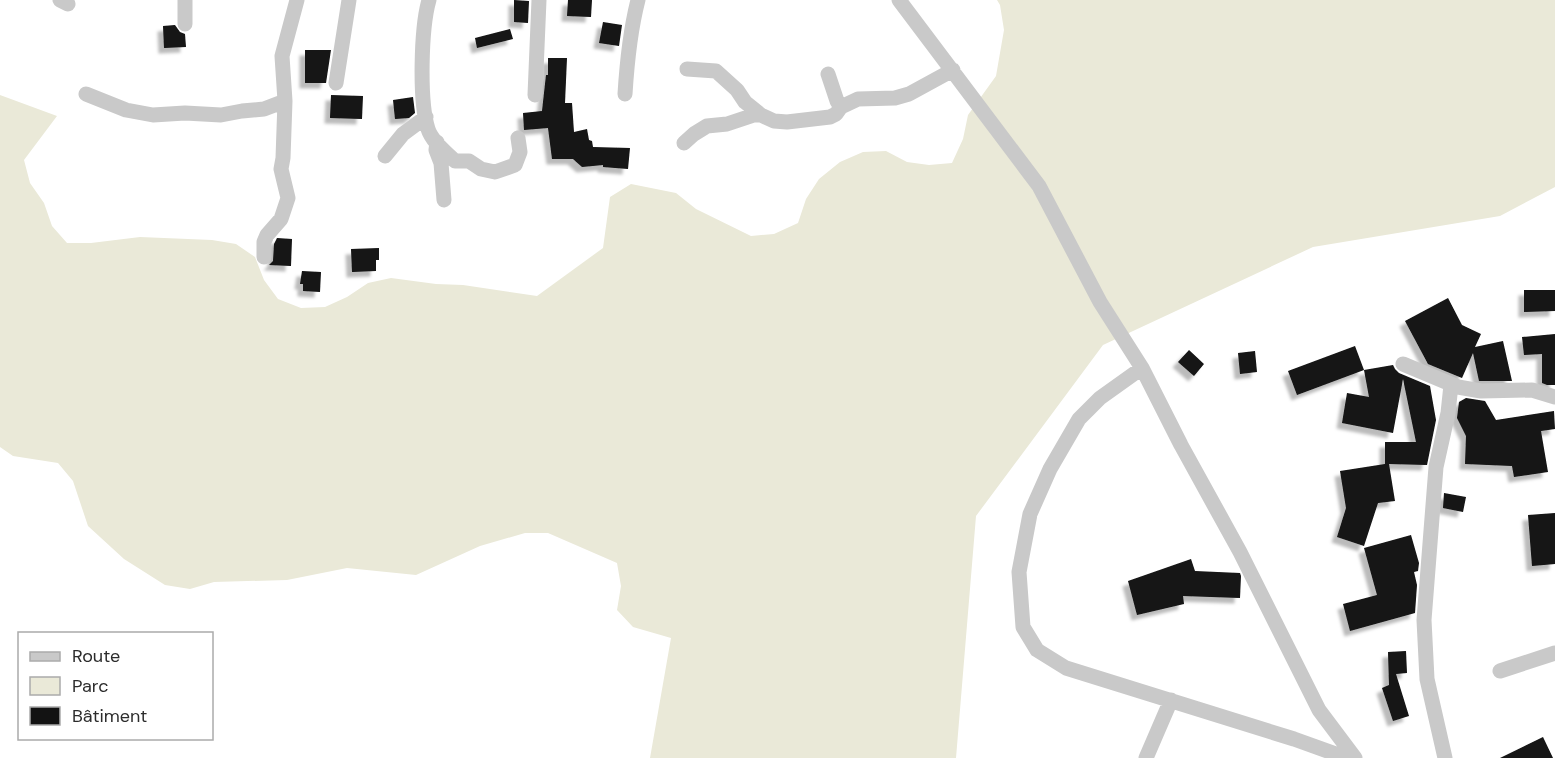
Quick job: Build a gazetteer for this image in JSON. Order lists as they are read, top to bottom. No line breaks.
{"legend":["Route","Parc","Bâtiment"]}
